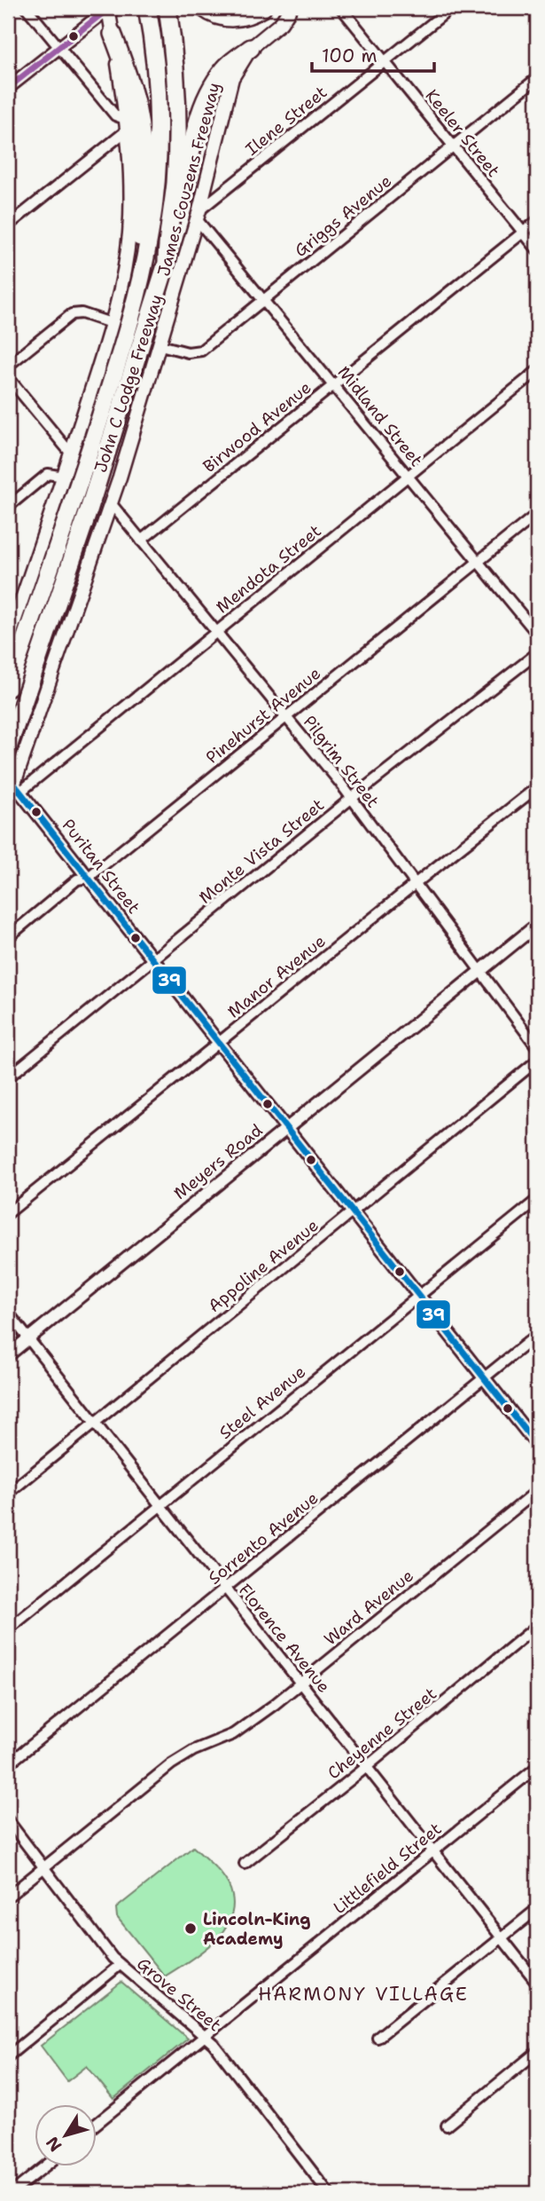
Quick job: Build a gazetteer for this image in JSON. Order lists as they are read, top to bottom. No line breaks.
{"streets":{"highway":["John C Lodge Freeway"],"main road":["James Couzens Freeway"],"street":["Ilene Street","Keeler Street","Griggs Avenue","Midland Street","Birwood Avenue","Mendota Street","Pinehurst Avenue","Pilgrim Street","Monte Vista Street","Puritan Street","Manor Avenue","Meyers Road","Appoline Avenue","Steel Avenue","Sorrento Avenue","Ward Avenue","Florence Avenue","Cheyenne Street","Littlefield Street","Grove Street"]},"crossings":[["Ilene Street","Keeler Street"],["Ilene Street","James Couzens Freeway"],["Ilene Street","Midland Street"],["Keeler Street","Griggs Avenue"],["Keeler Street","Birwood Avenue"],["James Couzens Freeway","Griggs Avenue"],["James Couzens Freeway","Midland Street"],["James Couzens Freeway","Mendota Street"],["James Couzens Freeway","Pilgrim Street"],["James Couzens Freeway","Puritan Street"],["Griggs Avenue","Midland Street"],["Midland Street","Birwood Avenue"],["Midland Street","Mendota Street"],["Midland Street","Pinehurst Avenue"],["Birwood Avenue","Pilgrim Street"],["Mendota Street","Pilgrim Street"],["Mendota Street","Puritan Street"],["Pinehurst Avenue","Pilgrim Street"],["Pinehurst Avenue","Puritan Street"],["Pilgrim Street","Monte Vista Street"],["Pilgrim Street","Manor Avenue"],["Pilgrim Street","Meyers Road"],["Monte Vista Street","Puritan Street"],["Puritan Street","Manor Avenue"],["Puritan Street","Meyers Road"],["Puritan Street","Appoline Avenue"],["Puritan Street","Steel Avenue"],["Puritan Street","Sorrento Avenue"],["Meyers Road","Florence Avenue"],["Appoline Avenue","Florence Avenue"],["Steel Avenue","Florence Avenue"],["Sorrento Avenue","Florence Avenue"],["Ward Avenue","Florence Avenue"],["Ward Avenue","Grove Street"],["Florence Avenue","Cheyenne Street"],["Florence Avenue","Littlefield Street"],["Littlefield Street","Grove Street"]],"districts":["HARMONY VILLAGE"],"places":["Lincoln-King Academy"],"lines":["transit line 39"],"scale_bar":"100 m","north":"bottom left"}
